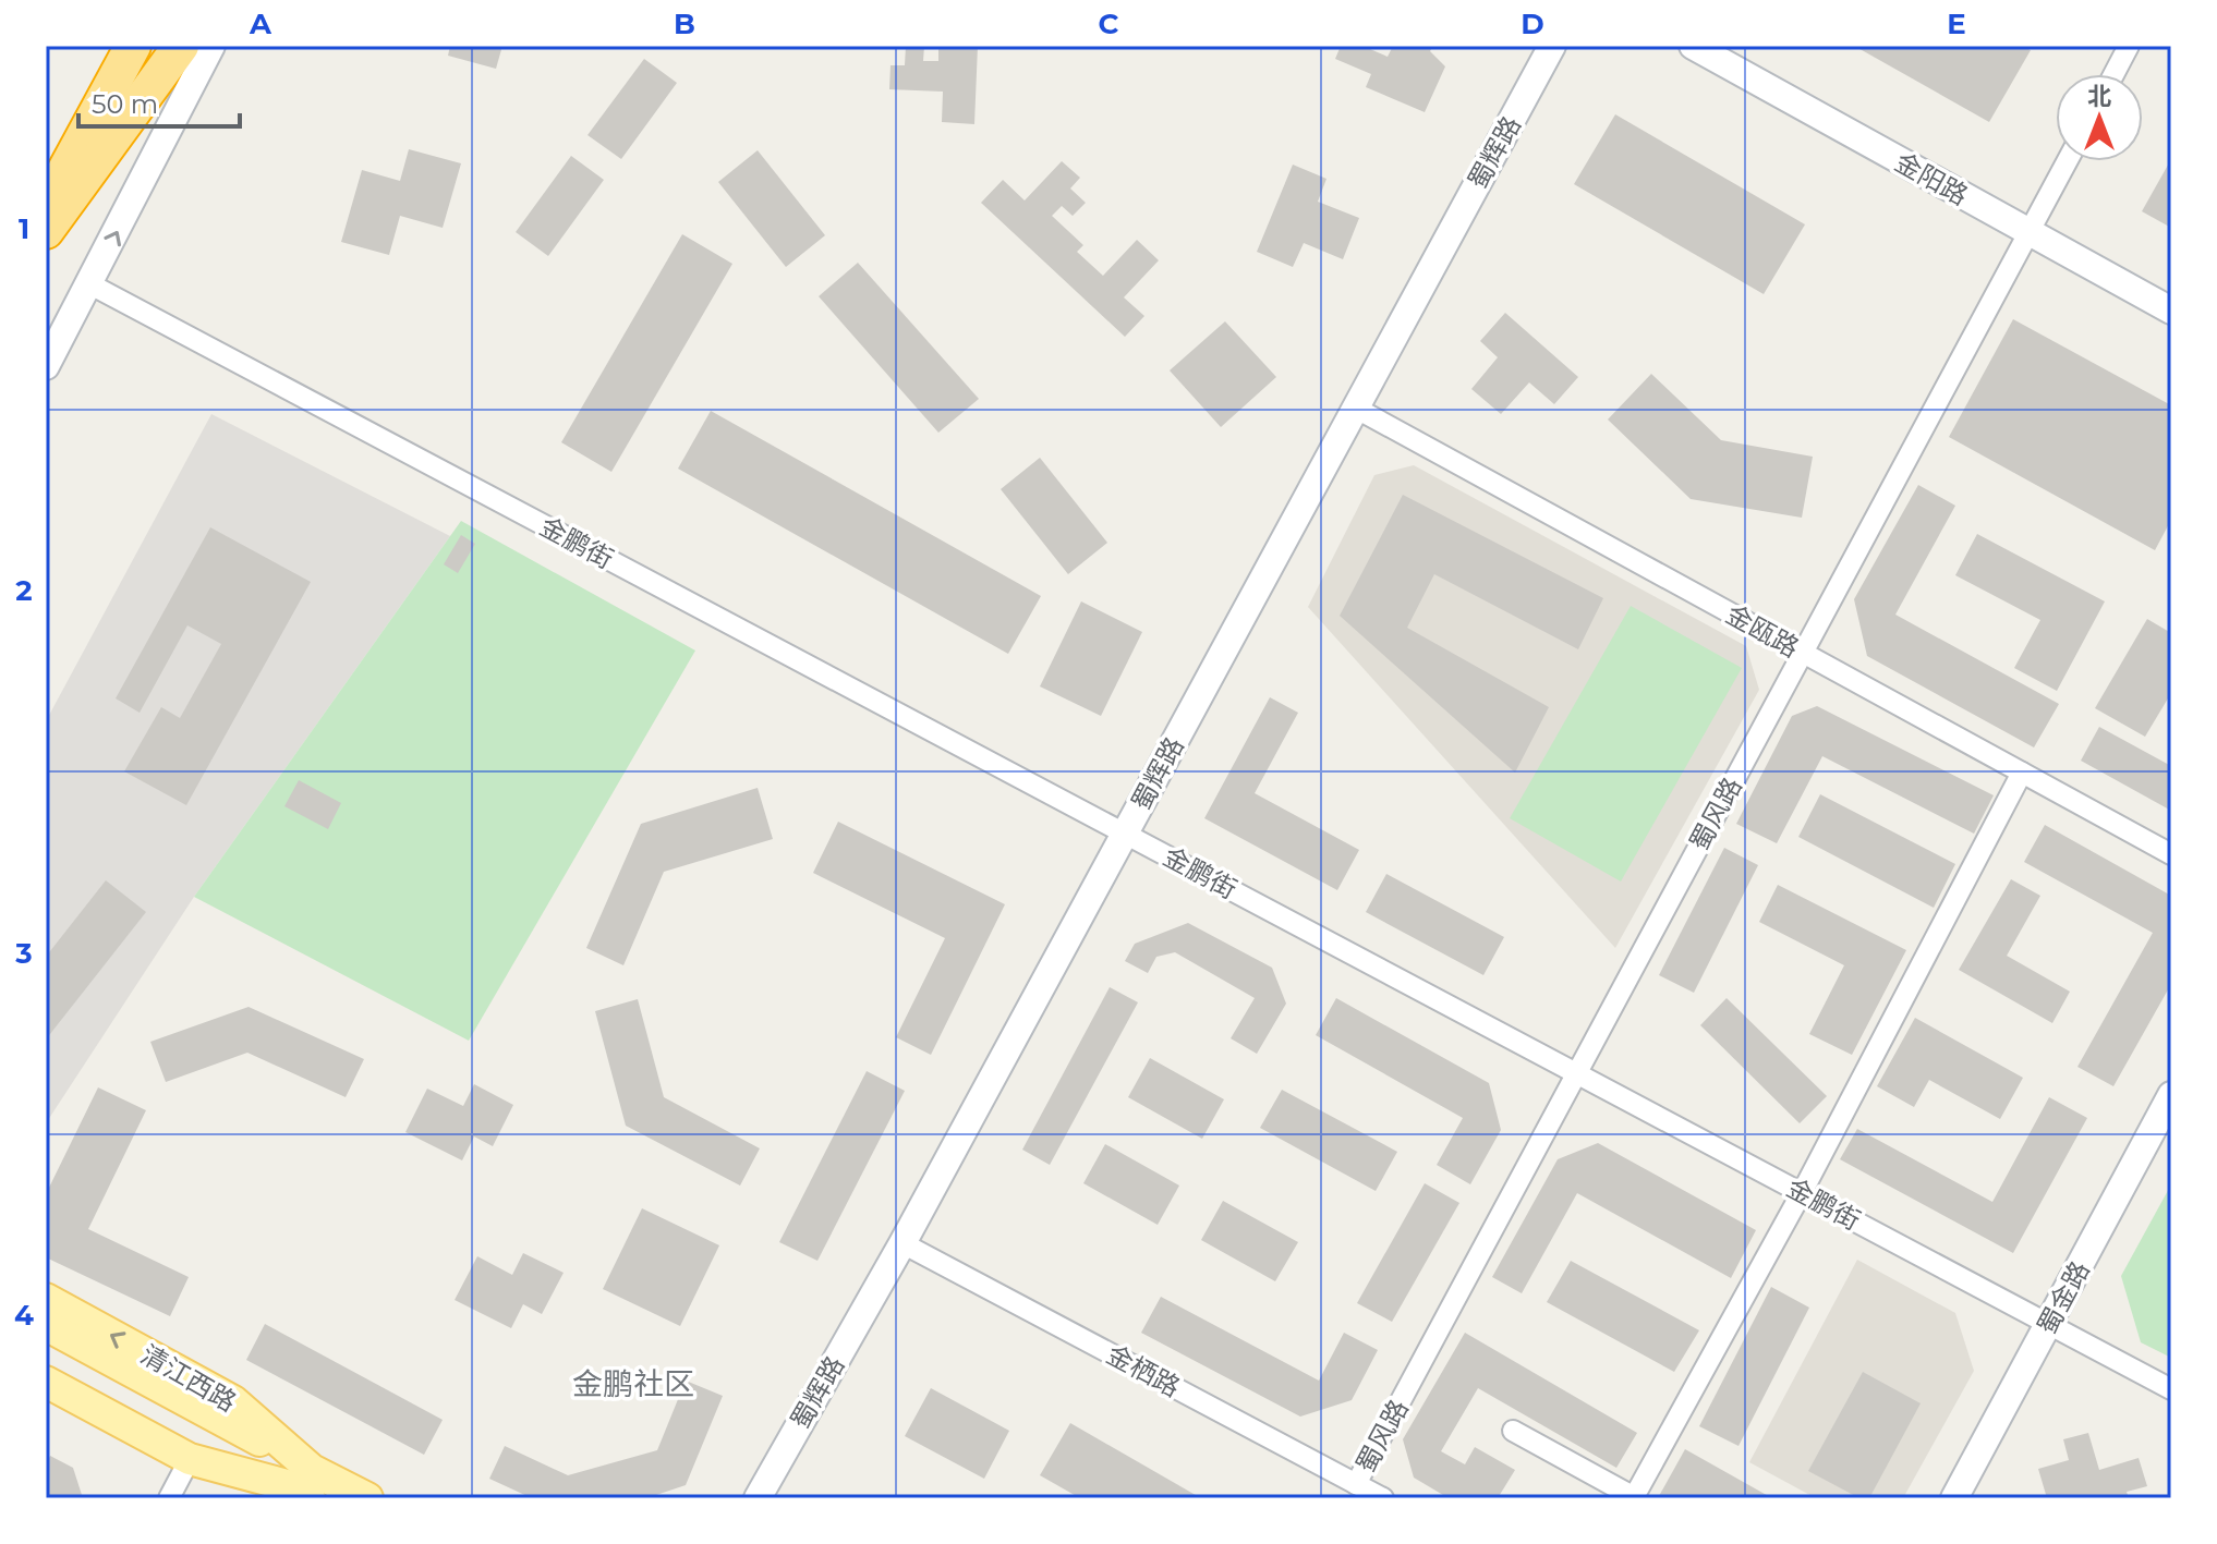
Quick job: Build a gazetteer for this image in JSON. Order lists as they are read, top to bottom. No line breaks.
{"streets":{"main road":["清江西路"],"street":["蜀辉路","金阳路","金鹏街","金瓯路","蜀风路","蜀金路","金栖路"]},"crossings":[["蜀辉路","金鹏街"],["蜀辉路","金瓯路"],["蜀辉路","金栖路"],["金阳路","蜀风路"],["金鹏街","蜀风路"],["金鹏街","蜀金路"],["金瓯路","蜀风路"],["蜀风路","金栖路"]],"districts":["金鹏社区"],"scale_bar":"50 m","north":"top","grid":{"columns":["A","B","C","D","E"],"rows":["1","2","3","4"]}}
